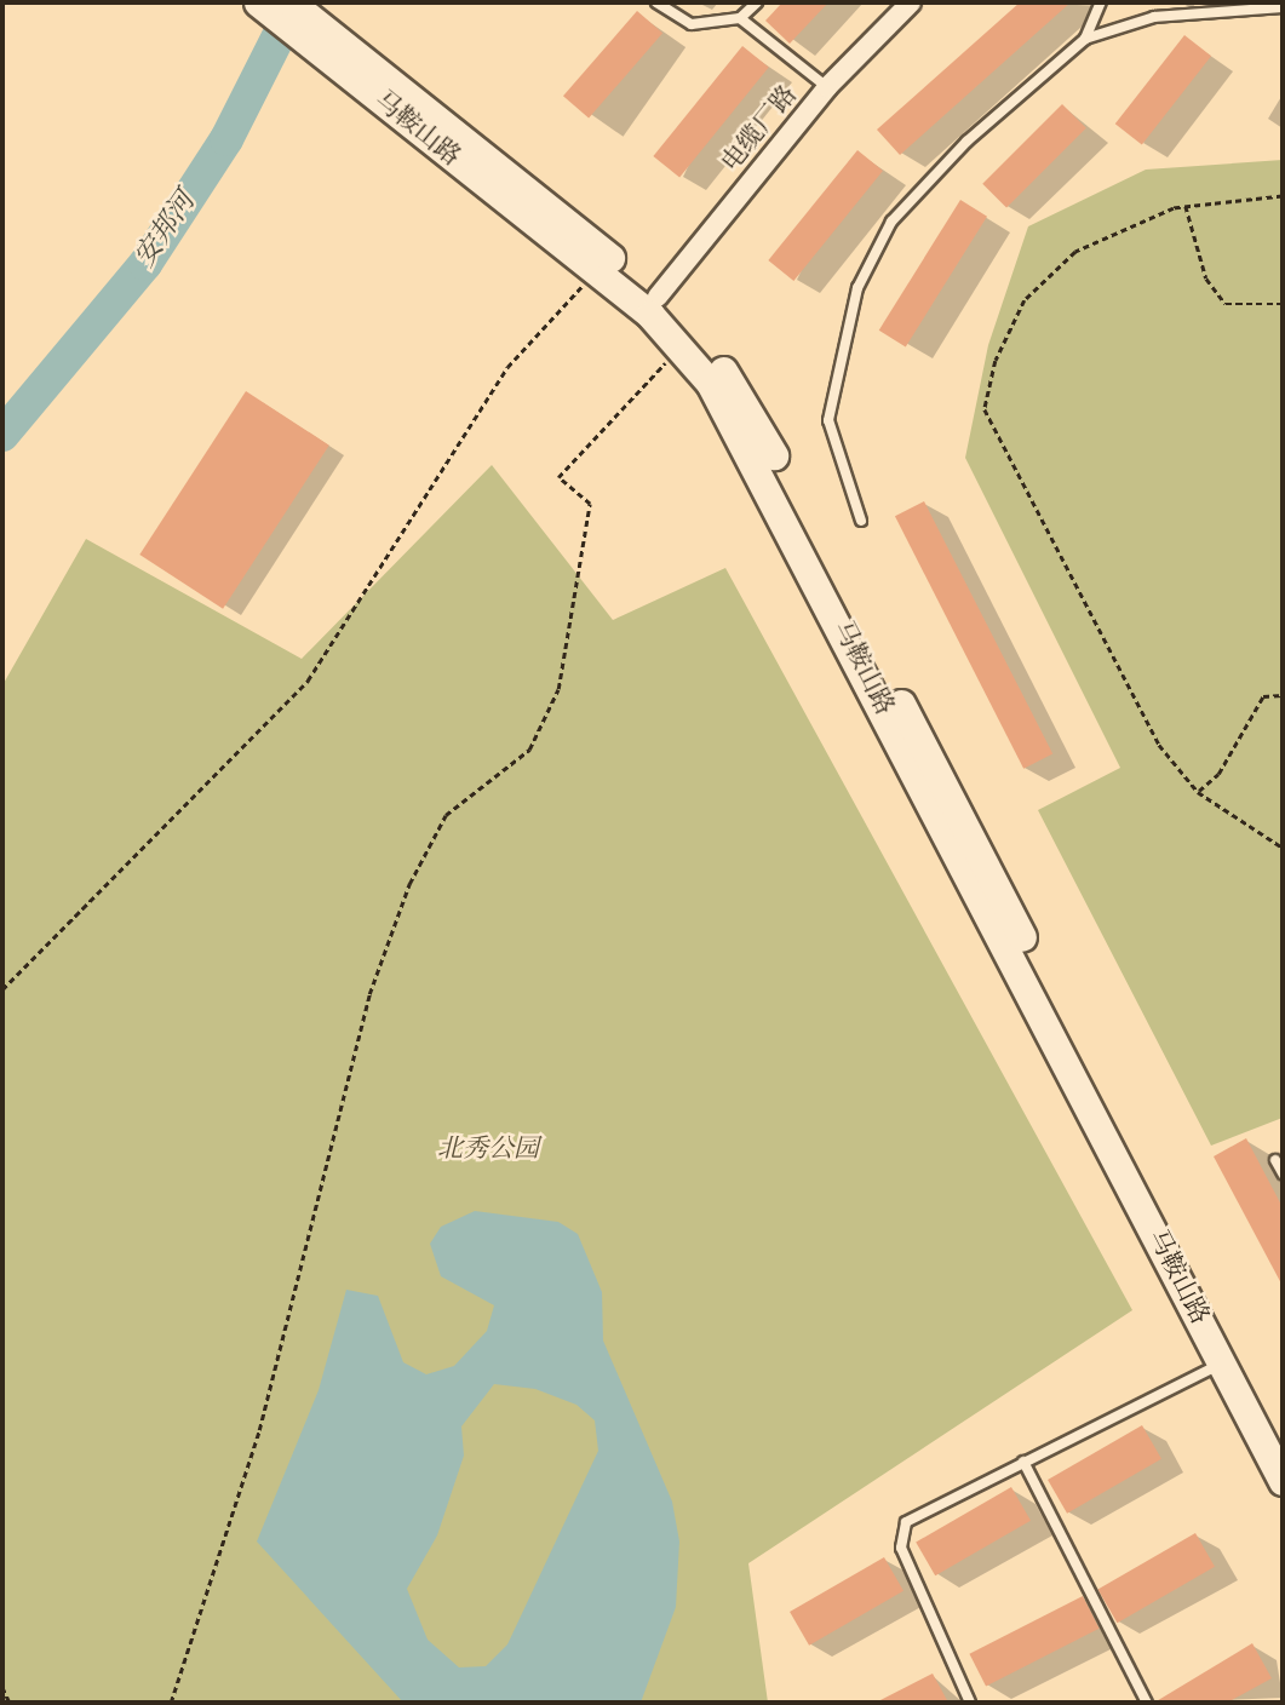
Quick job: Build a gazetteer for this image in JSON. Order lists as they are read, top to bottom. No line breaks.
{"streets":{"main road":["马鞍山路"],"street":["电缆厂路"]},"crossings":[["马鞍山路","电缆厂路"]],"water":["安邦河"],"parks":["北秀公园"]}
